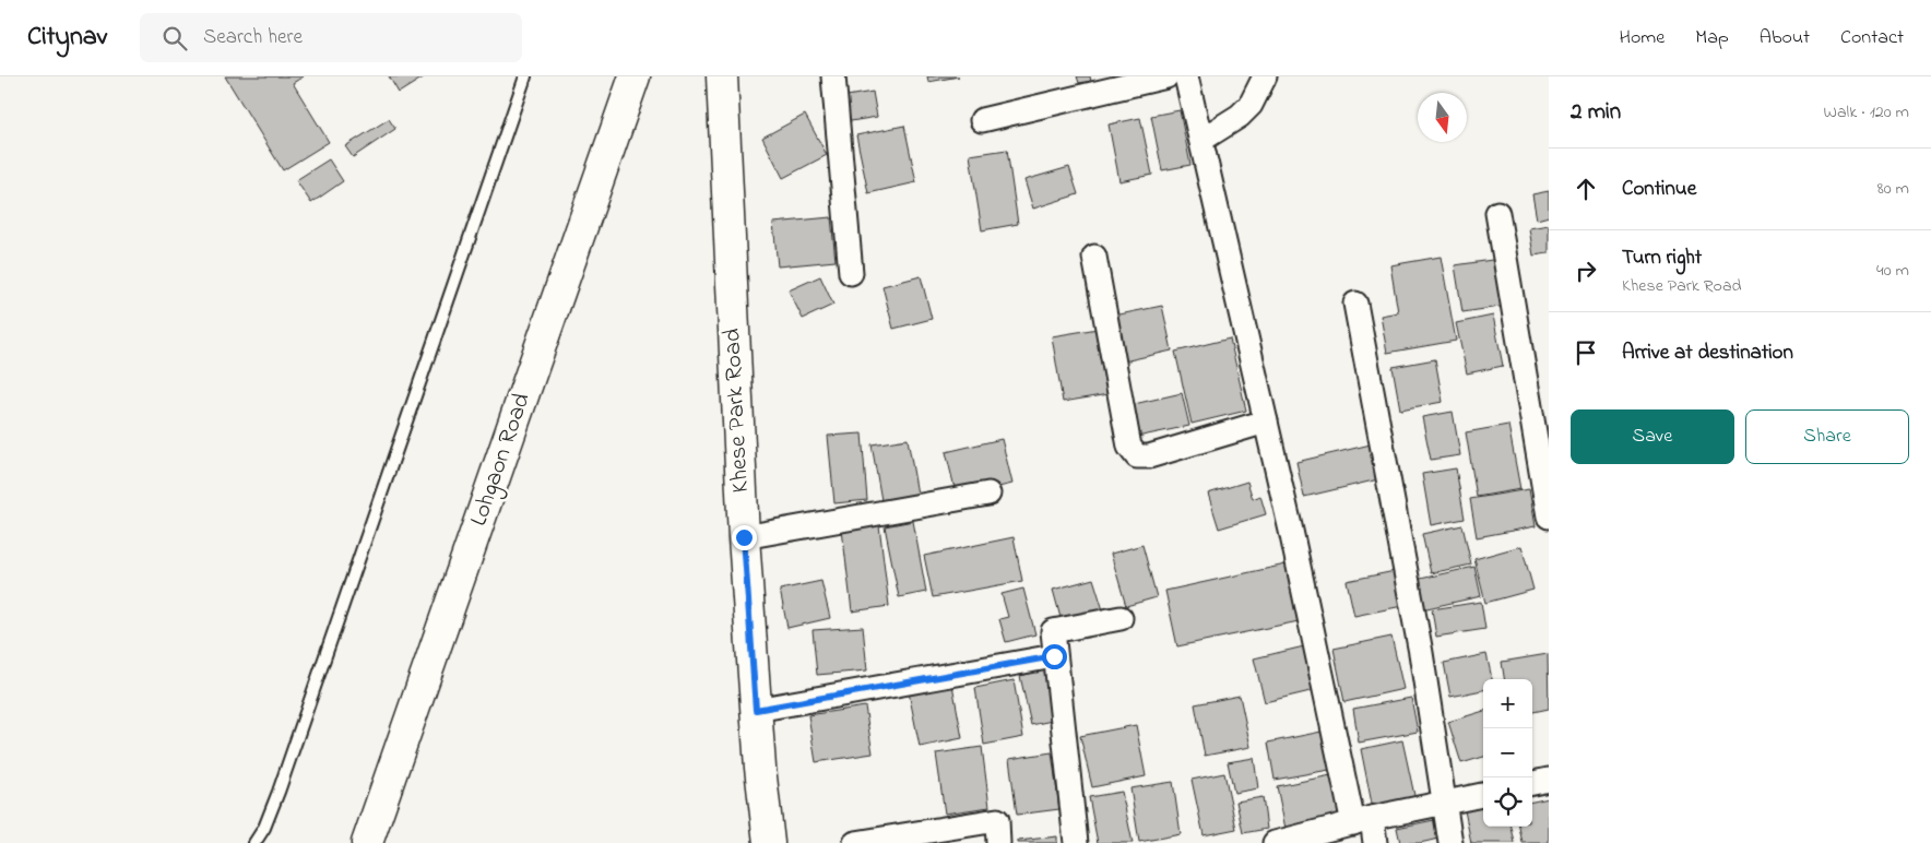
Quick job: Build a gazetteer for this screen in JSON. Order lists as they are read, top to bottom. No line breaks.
{"streets":{"main road":["Khese Park Road","Lohgaon Road"]},"north":"bottom","page":{"header":"Citynav","search":"Search here","nav":["Home","Map","About","Contact"],"heading":["2 min","Walk · 120 m"],"list":[["Continue","80 m"],["Turn right","Khese Park Road","40 m"],"Arrive at destination"],"buttons":["Save","Share"],"map_buttons":["+","−"]}}
